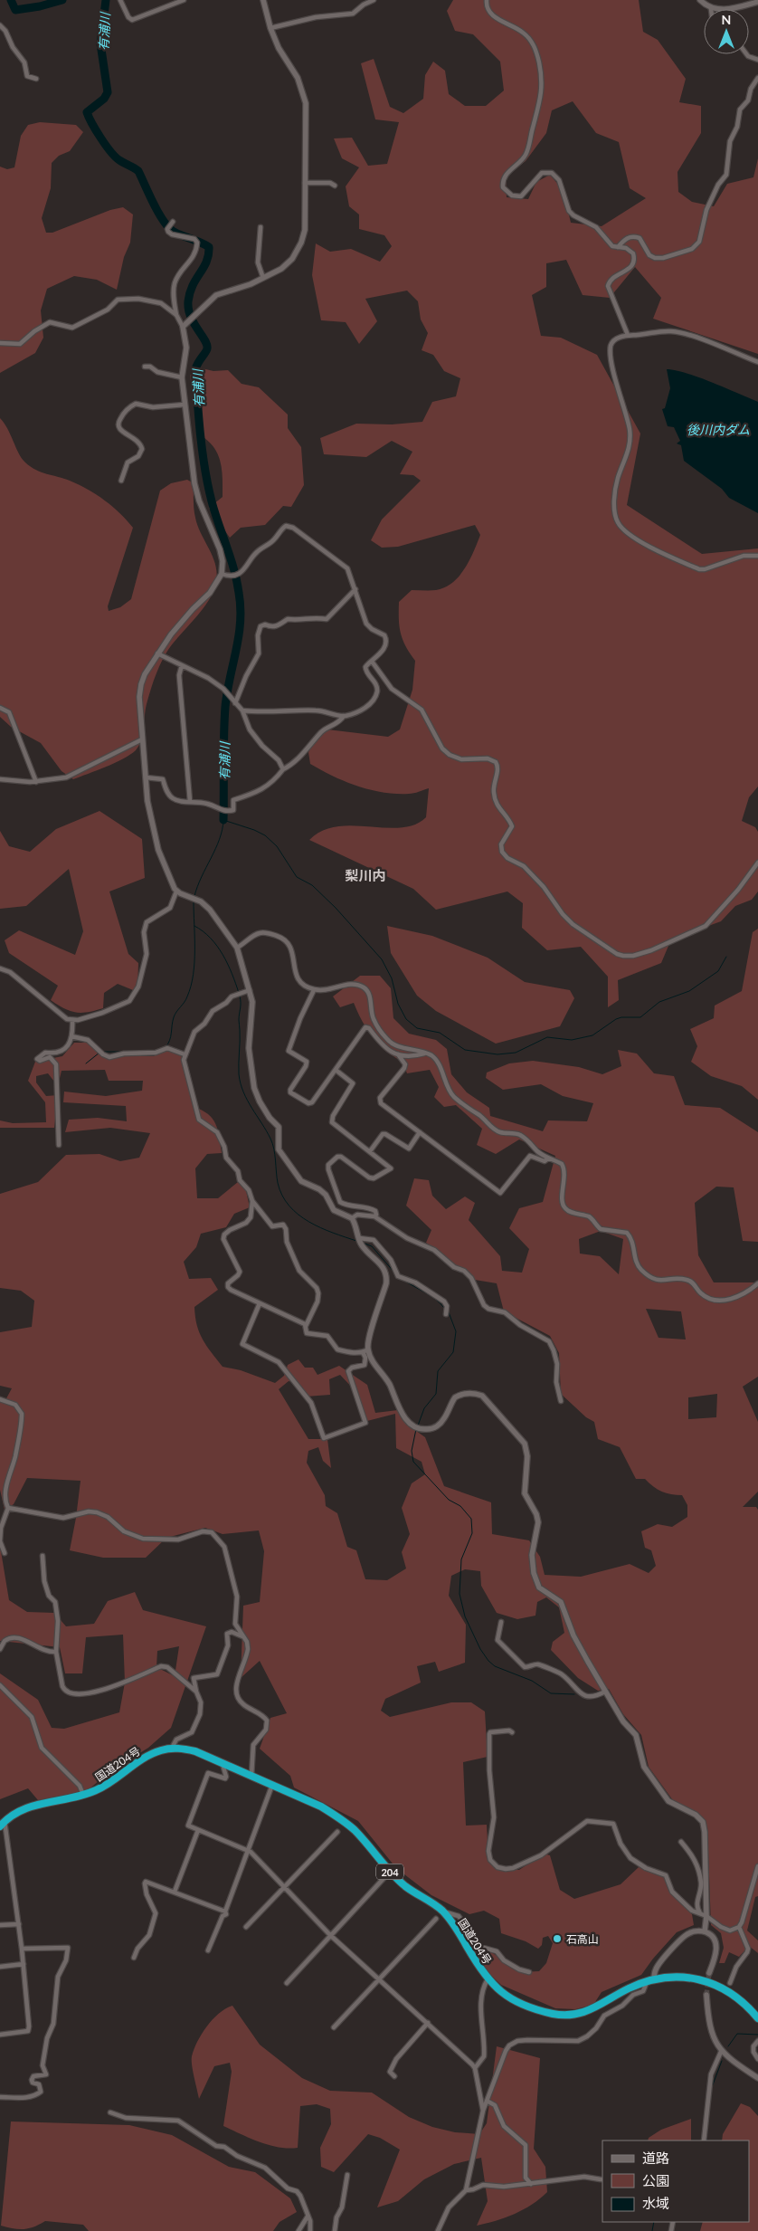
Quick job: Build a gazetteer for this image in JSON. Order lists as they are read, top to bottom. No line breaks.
{"streets":{"highway":["国道204号","204"]},"districts":["梨川内"],"water":["有浦川","後川内ダム"],"places":["石高山"],"legend":["道路","公園","水域"],"north":"top"}
